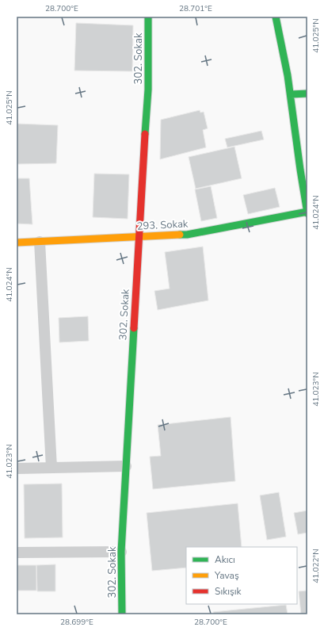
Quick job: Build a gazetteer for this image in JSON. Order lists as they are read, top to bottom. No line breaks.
{"streets":{"street":["302. Sokak","293. Sokak"]},"crossings":[["302. Sokak","293. Sokak"]],"legend":["Akıcı","Yavaş","Sıkışık"],"coordinates":["28.700°E","28.701°E","41.025°N","41.024°N","41.023°N","41.022°N","28.699°E"]}
